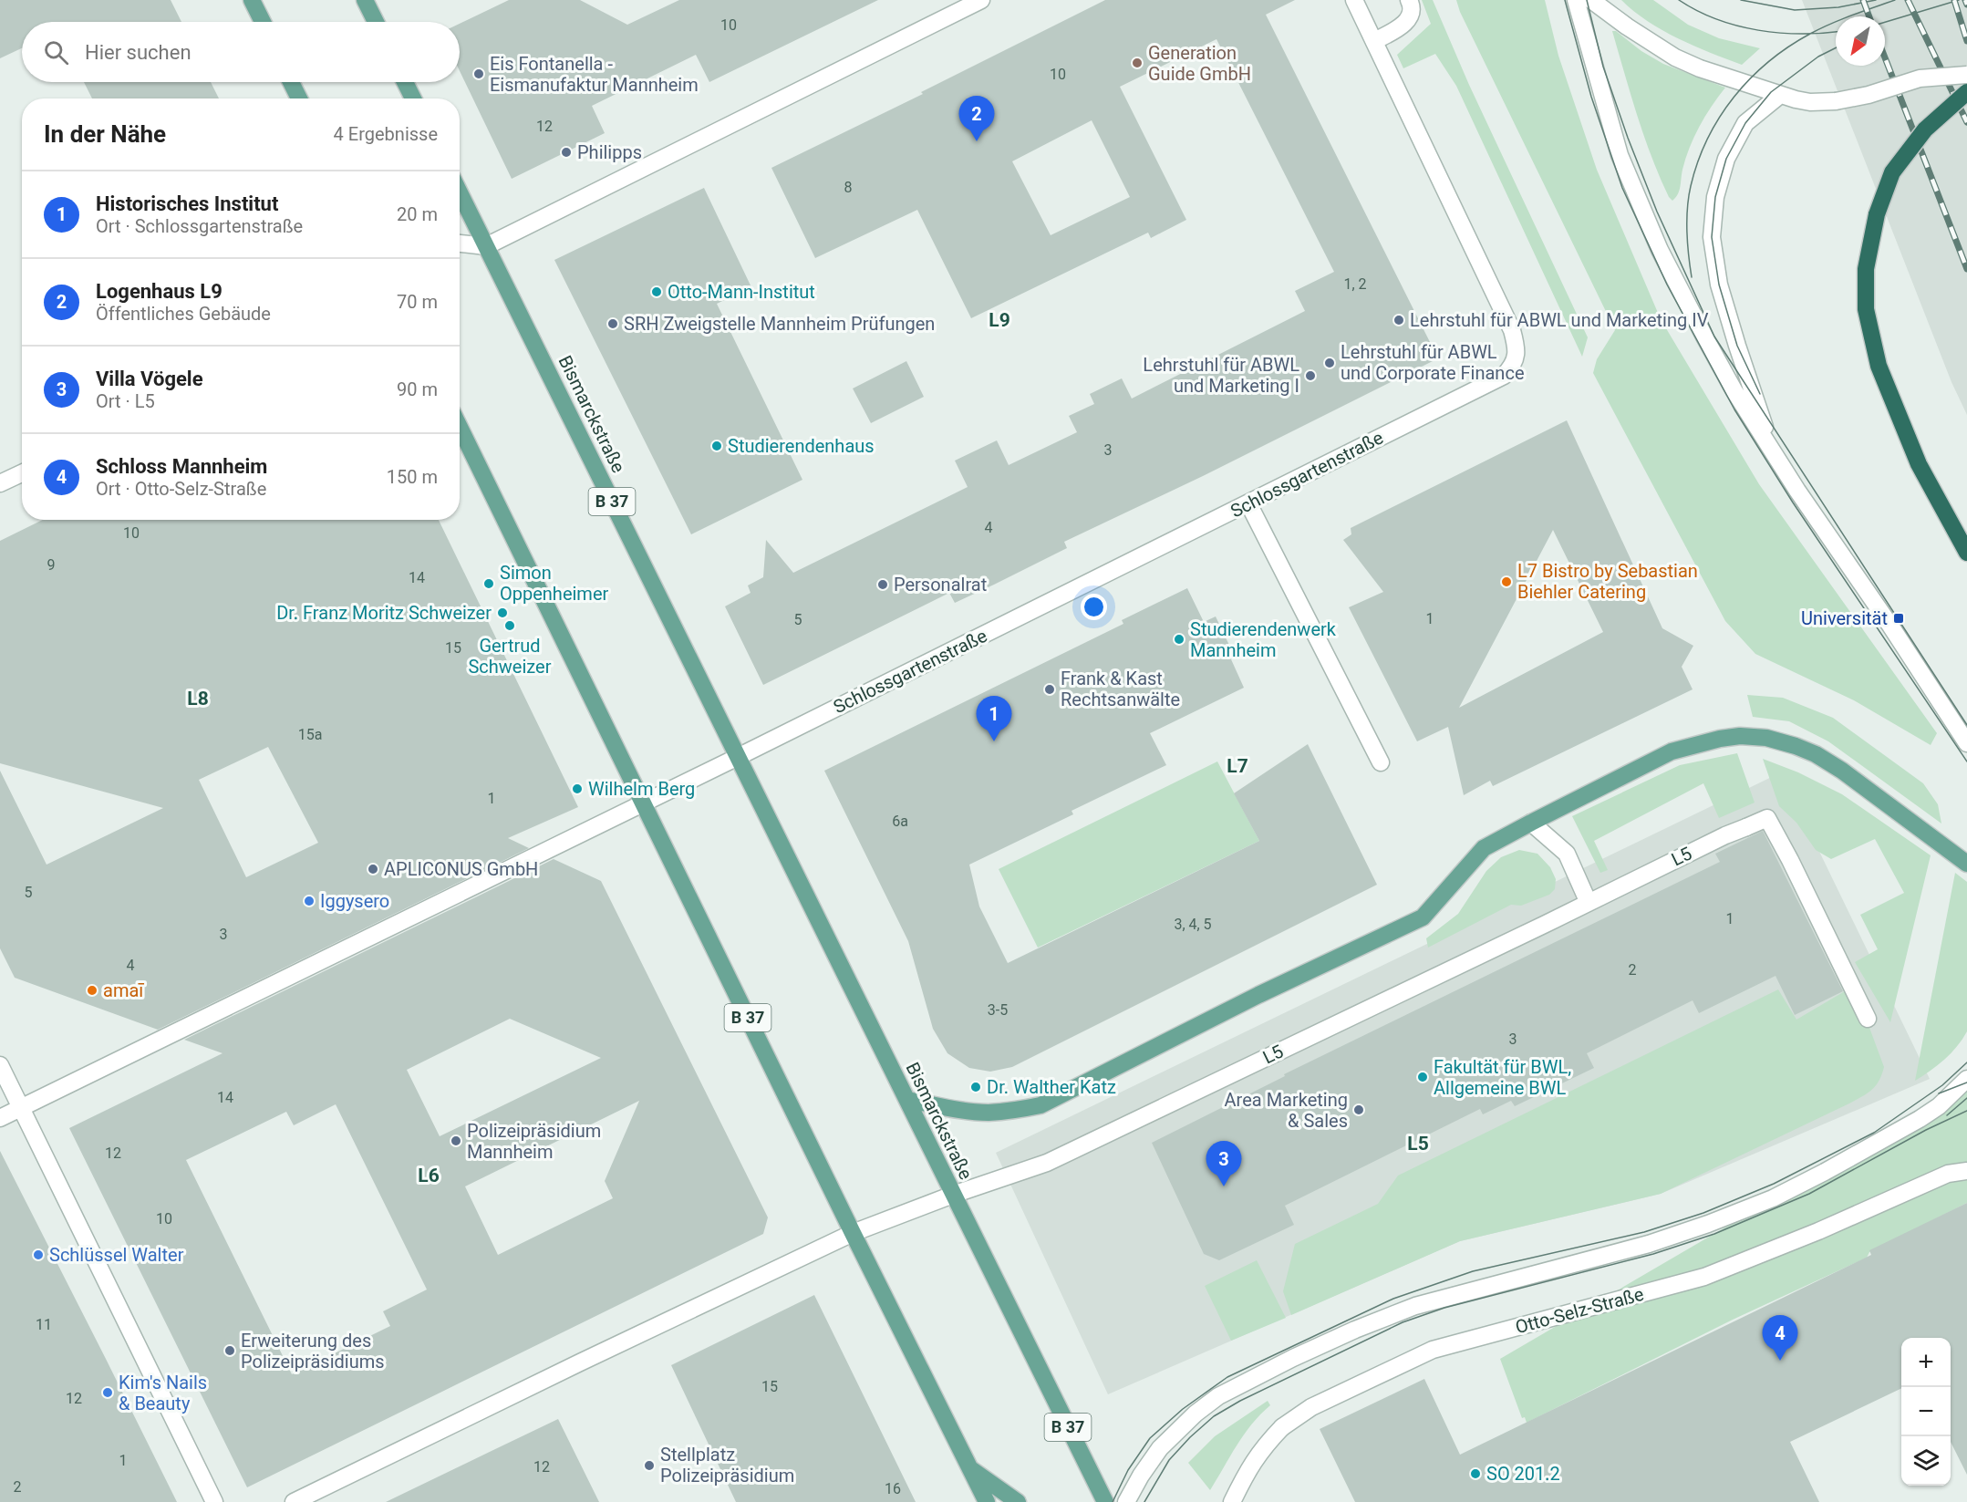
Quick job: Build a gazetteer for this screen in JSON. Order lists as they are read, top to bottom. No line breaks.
{"streets":{"main road":["Bismarckstraße","B 37"],"street":["Schlossgartenstraße","L5","Otto-Selz-Straße"]},"crossings":[["Bismarckstraße","Schlossgartenstraße"],["Bismarckstraße","L5"],["B 37","L5"]],"districts":["L9","L8","L7","L5","L6"],"places":{"other":["Generation Guide GmbH","Eis Fontanella - Eismanufaktur Mannheim","Philipps","Otto-Mann-Institut","Lehrstuhl für ABWL und Marketing IV","SRH Zweigstelle Mannheim Prüfungen","Lehrstuhl für ABWL und Corporate Finance","Lehrstuhl für ABWL und Marketing I","Studierendenhaus","L7 Bistro by Sebastian Biehler Catering","Simon Oppenheimer","Personalrat","Dr. Franz Moritz Schweizer","Gertrud Schweizer","Studierendenwerk Mannheim","Frank & Kast Rechtsanwälte","Wilhelm Berg","APLICONUS GmbH","Iggysero","amaī","Fakultät für BWL, Allgemeine BWL","Dr. Walther Katz","Area Marketing & Sales","Polizeipräsidium Mannheim","Schlüssel Walter","Erweiterung des Polizeipräsidiums","Kim's Nails & Beauty","Stellplatz Polizeipräsidium","SO 201.2"],"transit":["Universität"]},"house_numbers":["10","10","12","8","1, 2","3","4","10","9","14","1","5","15","15a","1","6a","5","1","3, 4, 5","3","4","2","3-5","3","14","12","10","11","15","12","1","12","2","16"],"north":"bottom left","page":{"search":"Hier suchen","pins":["2","1","3","4"],"heading":["In der Nähe","4 Ergebnisse"],"list":[{"mark":"1","name":"Historisches Institut","note":"Ort · Schlossgartenstraße","value":"20 m"},{"mark":"2","name":"Logenhaus L9","note":"Öffentliches Gebäude","value":"70 m"},{"mark":"3","name":"Villa Vögele","note":"Ort · L5","value":"90 m"},{"mark":"4","name":"Schloss Mannheim","note":"Ort · Otto-Selz-Straße","value":"150 m"}],"map_buttons":["+","−"]}}
